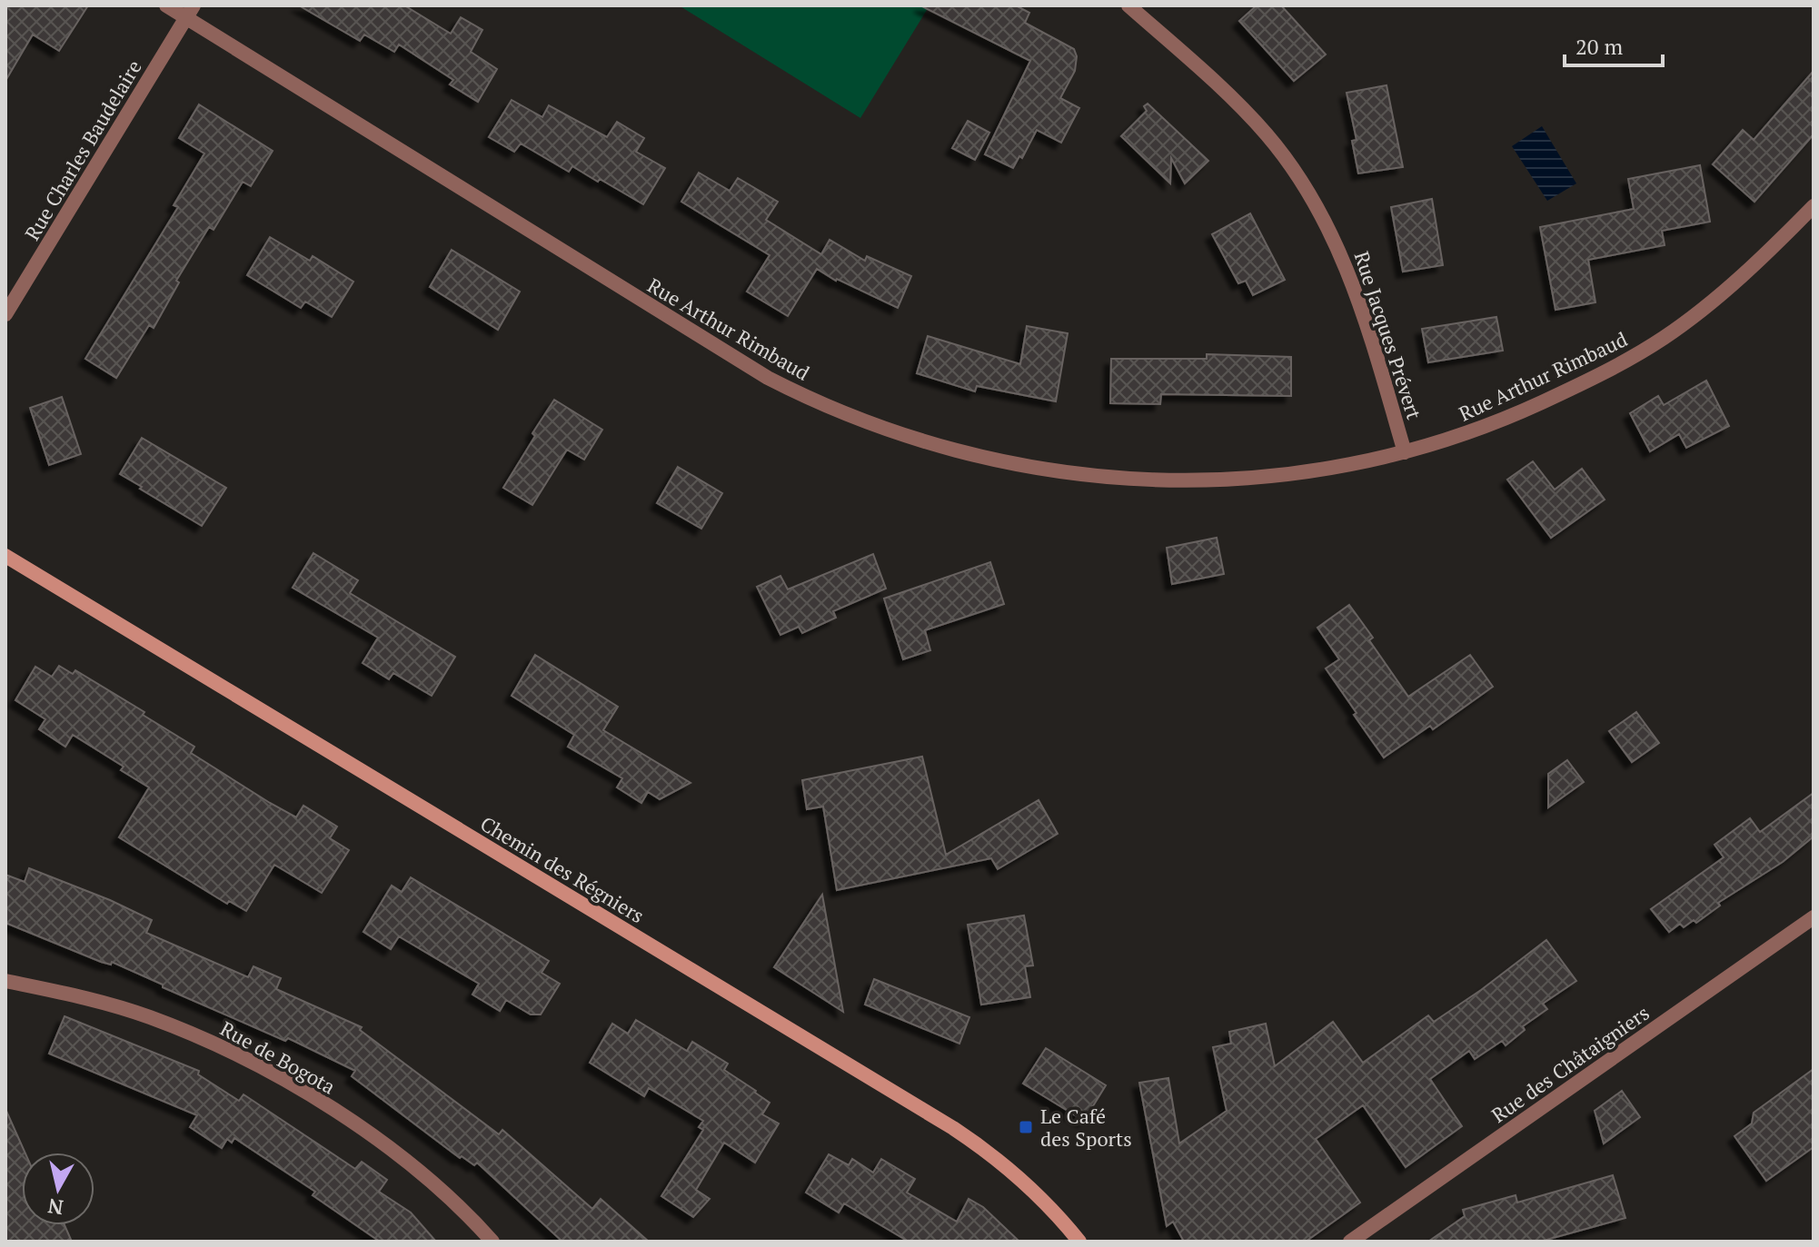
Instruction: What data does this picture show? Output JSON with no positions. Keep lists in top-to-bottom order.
{
  "streets": {
    "main road": ["Chemin des Régniers"],
    "street": [
      "Rue Charles Baudelaire",
      "Rue Arthur Rimbaud",
      "Rue Jacques Prévert",
      "Rue de Bogota",
      "Rue des Châtaigniers"
    ]
  },
  "crossings": [
    ["Rue Charles Baudelaire", "Rue Arthur Rimbaud"],
    ["Rue Arthur Rimbaud", "Rue Jacques Prévert"]
  ],
  "places": {
    "transit": ["Le Café des Sports"]
  },
  "scale_bar": "20 m",
  "north": "bottom"
}
